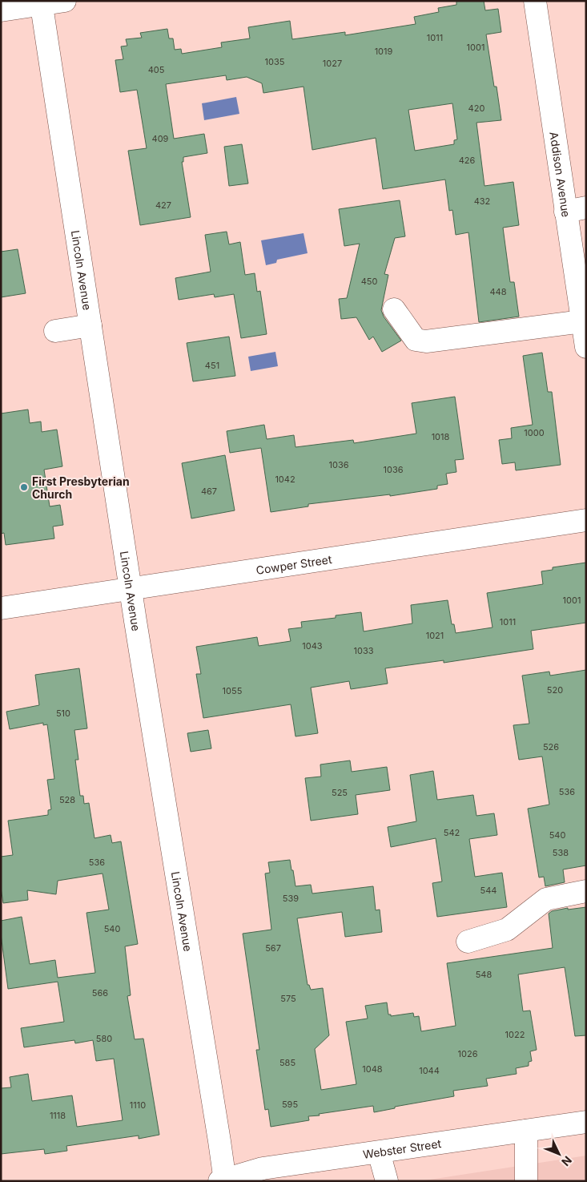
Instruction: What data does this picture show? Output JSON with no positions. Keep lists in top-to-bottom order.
{
  "streets": {
    "street": [
      "Addison Avenue",
      "Lincoln Avenue",
      "Cowper Street",
      "Webster Street"
    ]
  },
  "crossings": [
    ["Lincoln Avenue", "Cowper Street"],
    ["Lincoln Avenue", "Webster Street"]
  ],
  "places": ["First Presbyterian Church"],
  "house_numbers": [
    "1011",
    "1001",
    "1019",
    "1035",
    "1027",
    "405",
    "420",
    "409",
    "426",
    "432",
    "427",
    "450",
    "448",
    "451",
    "1000",
    "1018",
    "1036",
    "1036",
    "1042",
    "467",
    "1001",
    "1011",
    "1021",
    "1043",
    "1033",
    "520",
    "1055",
    "510",
    "526",
    "536",
    "525",
    "528",
    "542",
    "540",
    "538",
    "536",
    "544",
    "539",
    "540",
    "567",
    "548",
    "566",
    "575",
    "1022",
    "580",
    "1026",
    "585",
    "1048",
    "1044",
    "595",
    "1110",
    "1118"
  ],
  "north": "bottom right"
}
